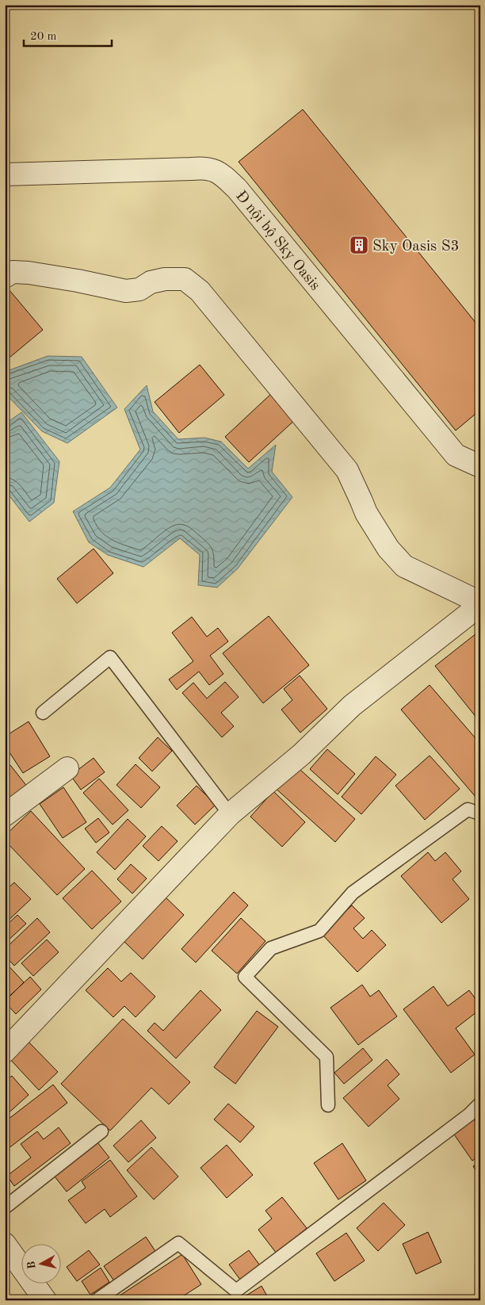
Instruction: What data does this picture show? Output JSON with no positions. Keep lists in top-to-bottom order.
{
  "streets": {
    "street": ["Đ nội bộ Sky Oasis"]
  },
  "places": {
    "building": ["Sky Oasis S3"]
  },
  "scale_bar": "20 m",
  "north": "left"
}
